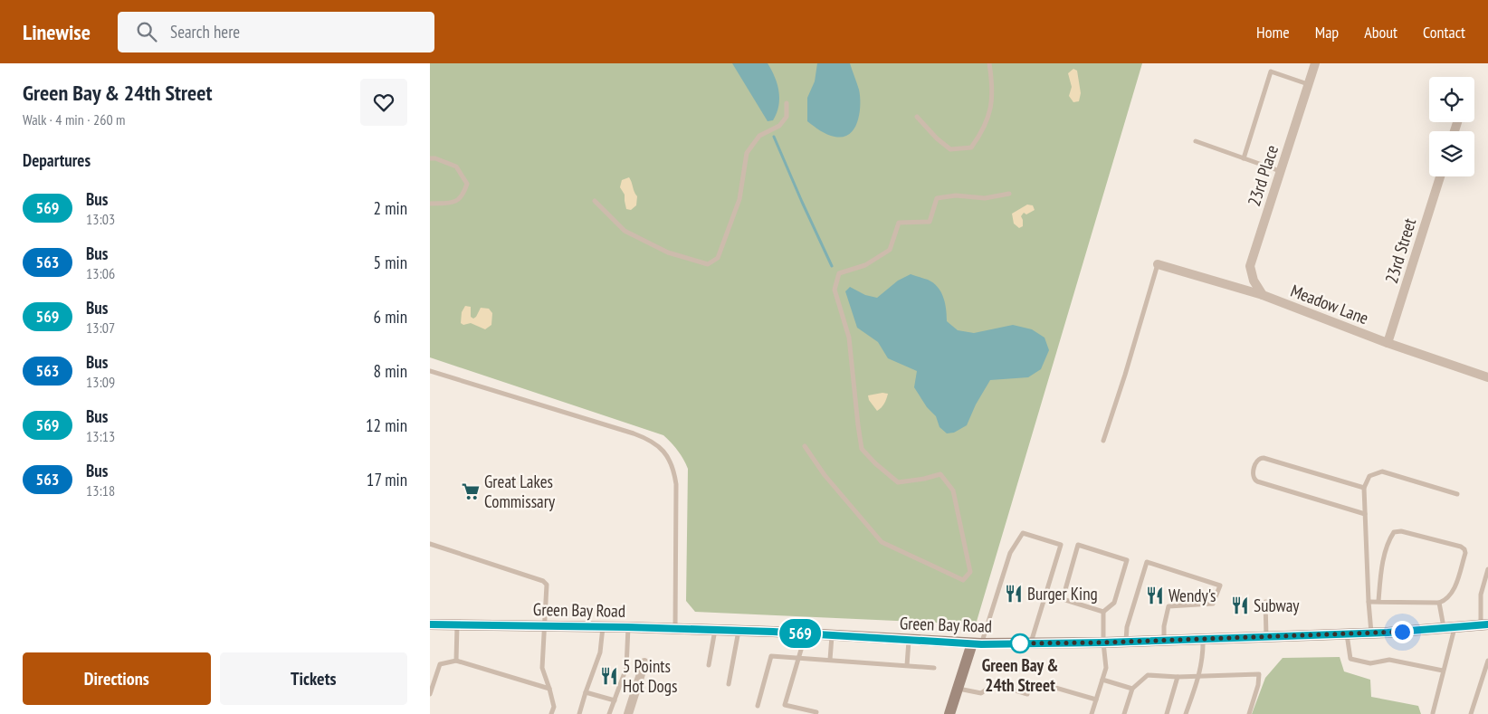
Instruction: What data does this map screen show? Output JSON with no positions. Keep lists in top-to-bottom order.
{
  "streets": {
    "main road": ["Green Bay Road"],
    "street": ["23rd Place", "23rd Street", "Meadow Lane"]
  },
  "crossings": [
    ["23rd Place", "Meadow Lane"],
    ["23rd Street", "Meadow Lane"]
  ],
  "places": {
    "supermarket": ["Great Lakes Commissary"],
    "restaurant": [
      "Burger King",
      "Wendy's",
      "Subway",
      "5 Points Hot Dogs"
    ],
    "other": ["Green Bay & 24th Street"]
  },
  "lines": ["bus line 569"],
  "page": {
    "header": "Linewise",
    "search": "Search here",
    "nav": [
      "Home",
      "Map",
      "About",
      "Contact"
    ],
    "heading": [
      ["Green Bay & 24th Street", "Walk · 4 min · 260 m"],
      "Departures"
    ],
    "on_map": "569",
    "list": [
      {
        "mark": "569",
        "name": "Bus",
        "note": "13:03",
        "value": "2 min"
      },
      {
        "mark": "563",
        "name": "Bus",
        "note": "13:06",
        "value": "5 min"
      },
      {
        "mark": "569",
        "name": "Bus",
        "note": "13:07",
        "value": "6 min"
      },
      {
        "mark": "563",
        "name": "Bus",
        "note": "13:09",
        "value": "8 min"
      },
      {
        "mark": "569",
        "name": "Bus",
        "note": "13:13",
        "value": "12 min"
      },
      {
        "mark": "563",
        "name": "Bus",
        "note": "13:18",
        "value": "17 min"
      }
    ],
    "buttons": ["Directions", "Tickets"]
  }
}
